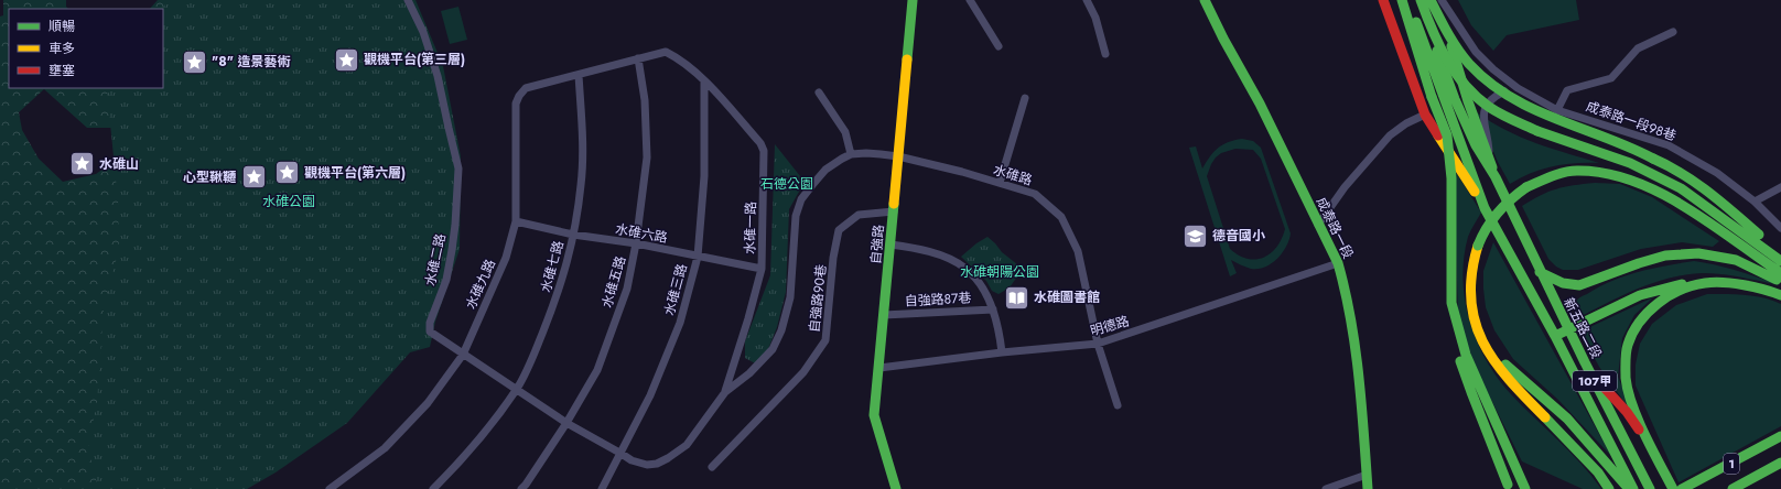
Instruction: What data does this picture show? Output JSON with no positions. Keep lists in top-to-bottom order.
{
  "streets": {
    "main road": [
      "成泰路一段",
      "自強路",
      "新五路二段",
      "107甲",
      "1"
    ],
    "street": [
      "成泰路一段98巷",
      "水碓路",
      "水碓一路",
      "水碓六路",
      "水碓二路",
      "水碓七路",
      "水碓五路",
      "水碓九路",
      "水碓三路",
      "自強路90巷",
      "自強路87巷",
      "明德路"
    ]
  },
  "crossings": [
    ["成泰路一段98巷", "新五路二段"],
    ["水碓路", "水碓一路"],
    ["水碓路", "自強路"],
    ["水碓路", "明德路"],
    ["水碓一路", "水碓六路"],
    ["水碓一路", "自強路"],
    ["水碓一路", "水碓二路"],
    ["水碓一路", "水碓五路"],
    ["水碓一路", "水碓三路"],
    ["成泰路一段", "明德路"],
    ["水碓六路", "水碓七路"],
    ["水碓六路", "水碓五路"],
    ["水碓六路", "水碓九路"],
    ["水碓六路", "水碓三路"],
    ["自強路", "自強路90巷"],
    ["自強路", "自強路87巷"],
    ["自強路", "明德路"],
    ["水碓二路", "水碓七路"],
    ["水碓二路", "水碓五路"],
    ["水碓二路", "水碓九路"],
    ["水碓二路", "水碓三路"],
    ["水碓七路", "水碓九路"]
  ],
  "parks": ["石德公園", "水碓公園", "水碓朝陽公園"],
  "places": {
    "place": [
      "觀機平台(第三層)",
      "\"8\" 造景藝術",
      "水碓山",
      "觀機平台(第六層)",
      "心型鞦韆"
    ],
    "school or university": ["德音國小"],
    "library": ["水碓圖書館"]
  },
  "legend": ["順暢", "車多", "壅塞"]
}
